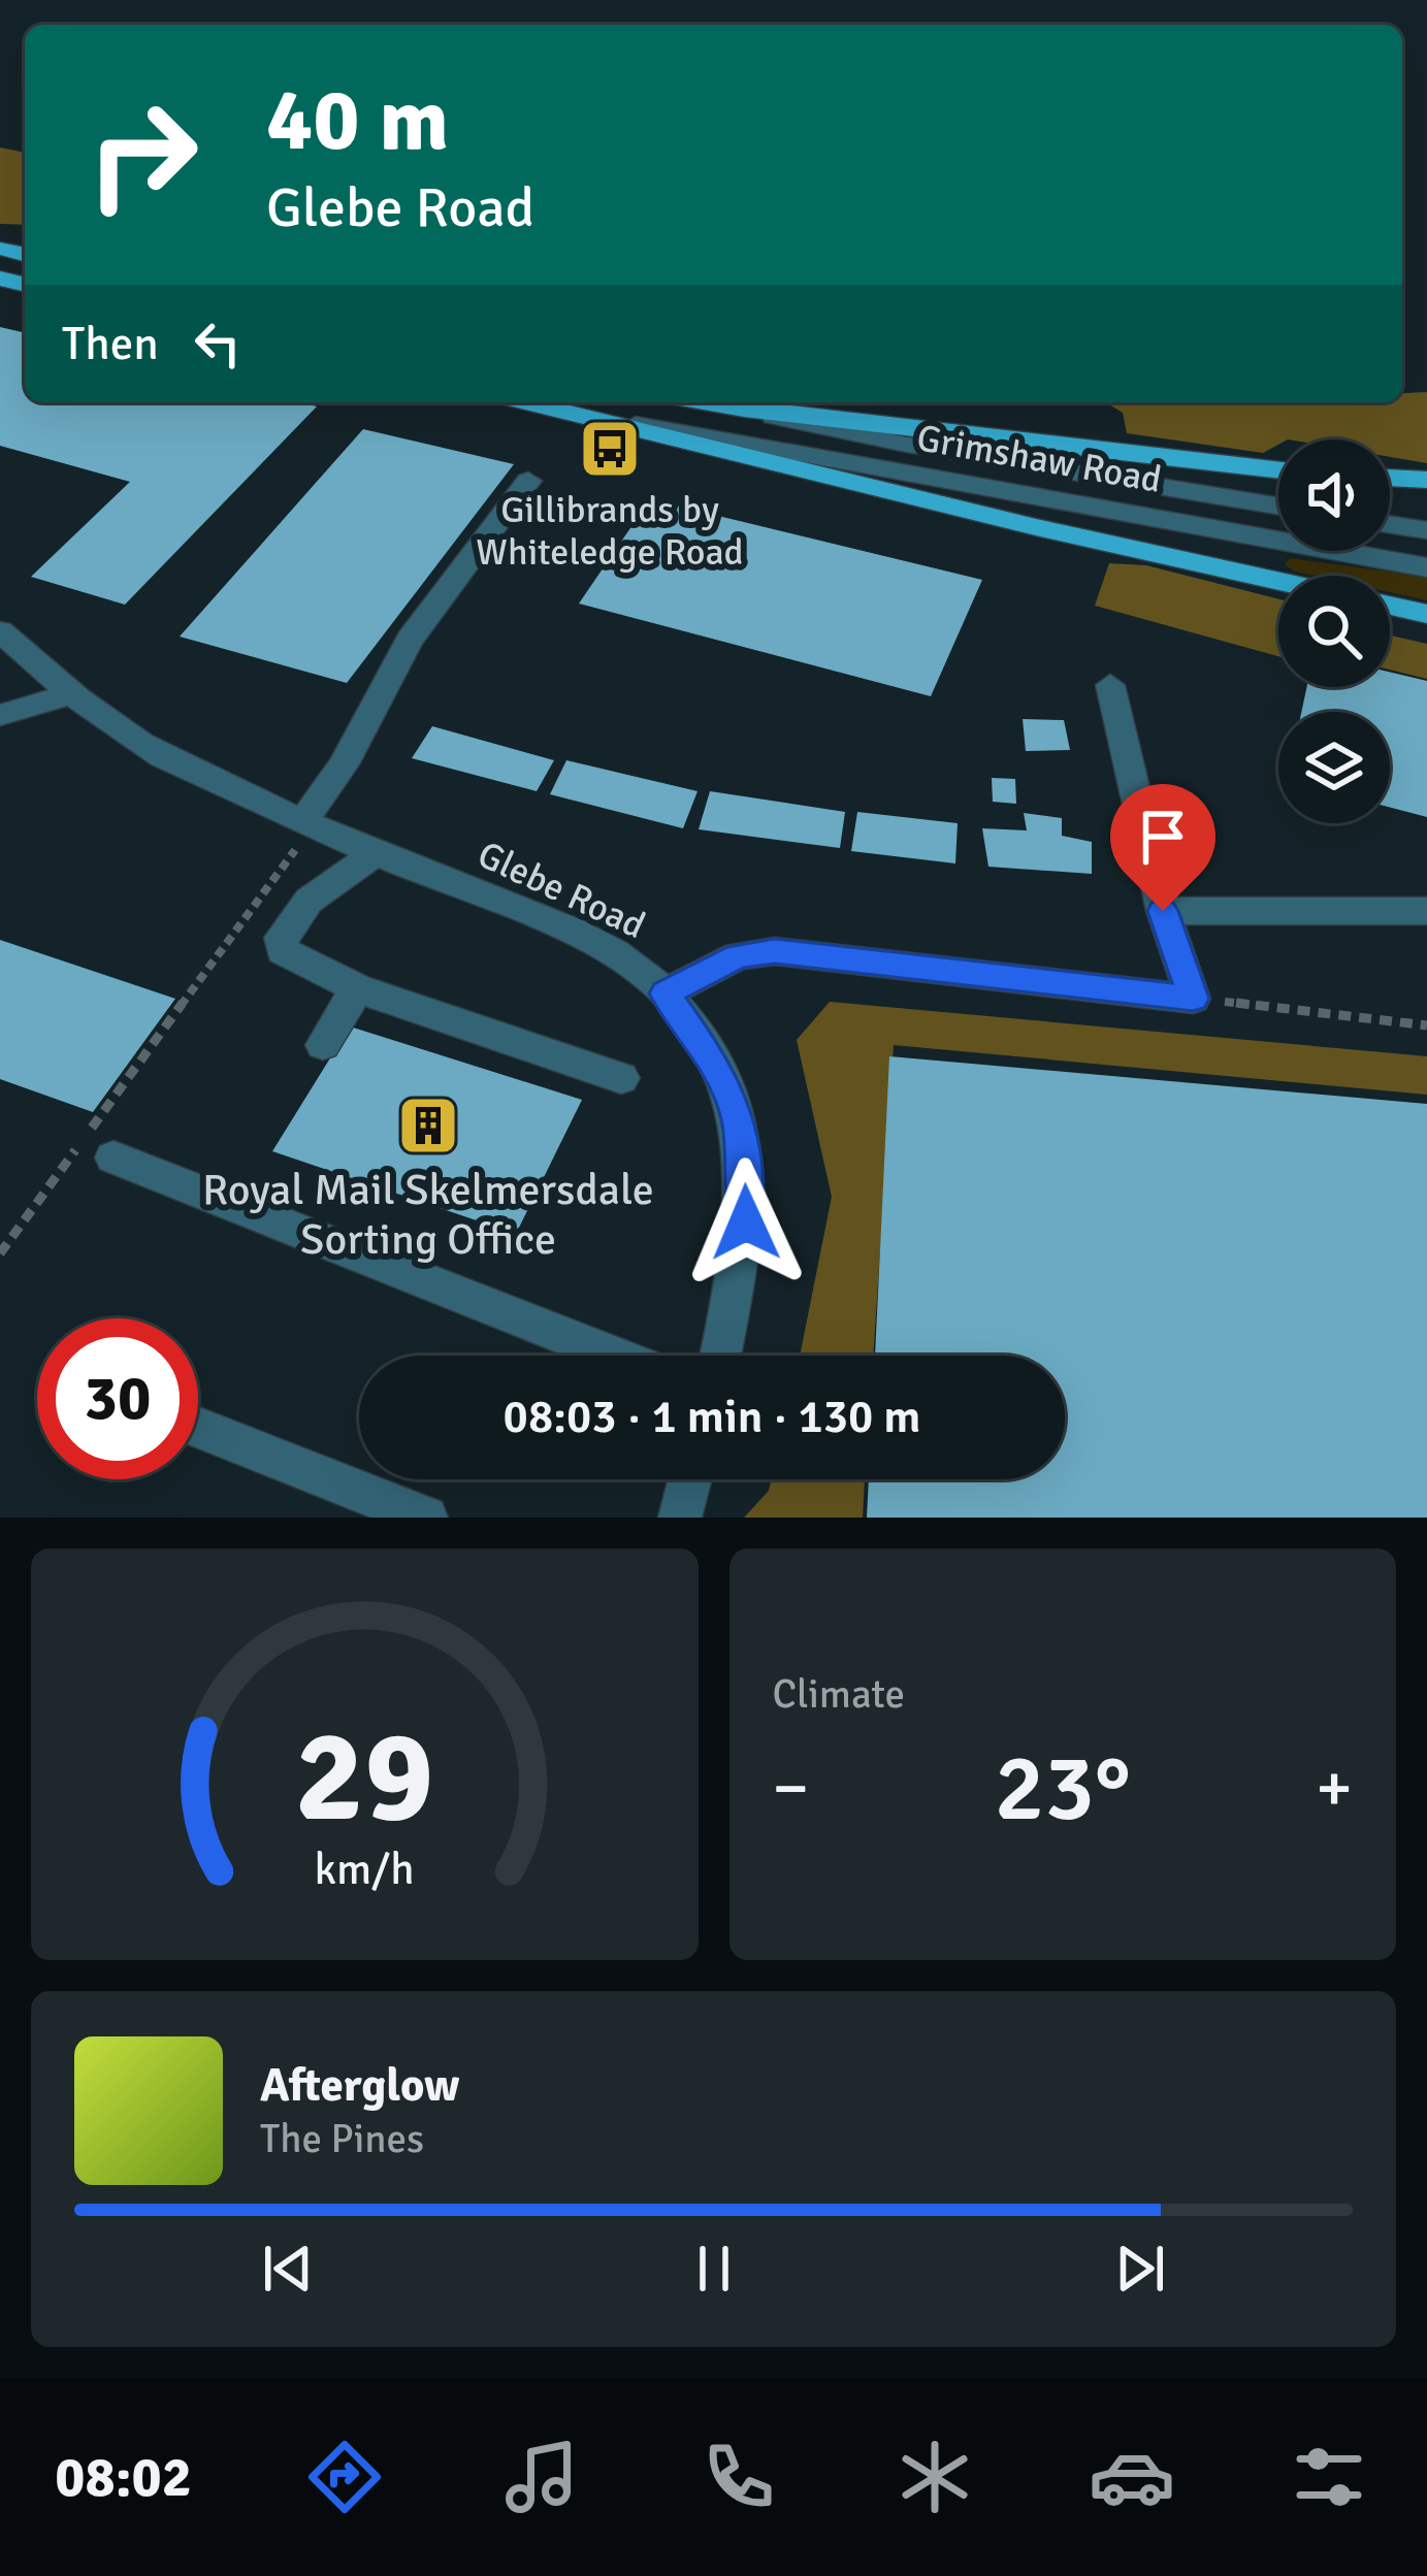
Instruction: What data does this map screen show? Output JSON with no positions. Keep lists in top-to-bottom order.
{
  "streets": {
    "main road": ["Grimshaw Road"],
    "street": ["Glebe Road"]
  },
  "places": {
    "bus stop": ["Gillibrands by Whiteledge Road"],
    "building": ["Royal Mail Skelmersdale Sorting Office"]
  },
  "page": {
    "turn": ["40 m", "Glebe Road"],
    "then": "Then",
    "limit": "30",
    "trip": "08:03 · 1 min · 130 m",
    "tile": "Climate",
    "heat": ["−", "23°", "+"],
    "song": ["Afterglow", "The Pines"],
    "tabs": "08:02",
    "gauge": ["29", "km/h"]
  }
}
